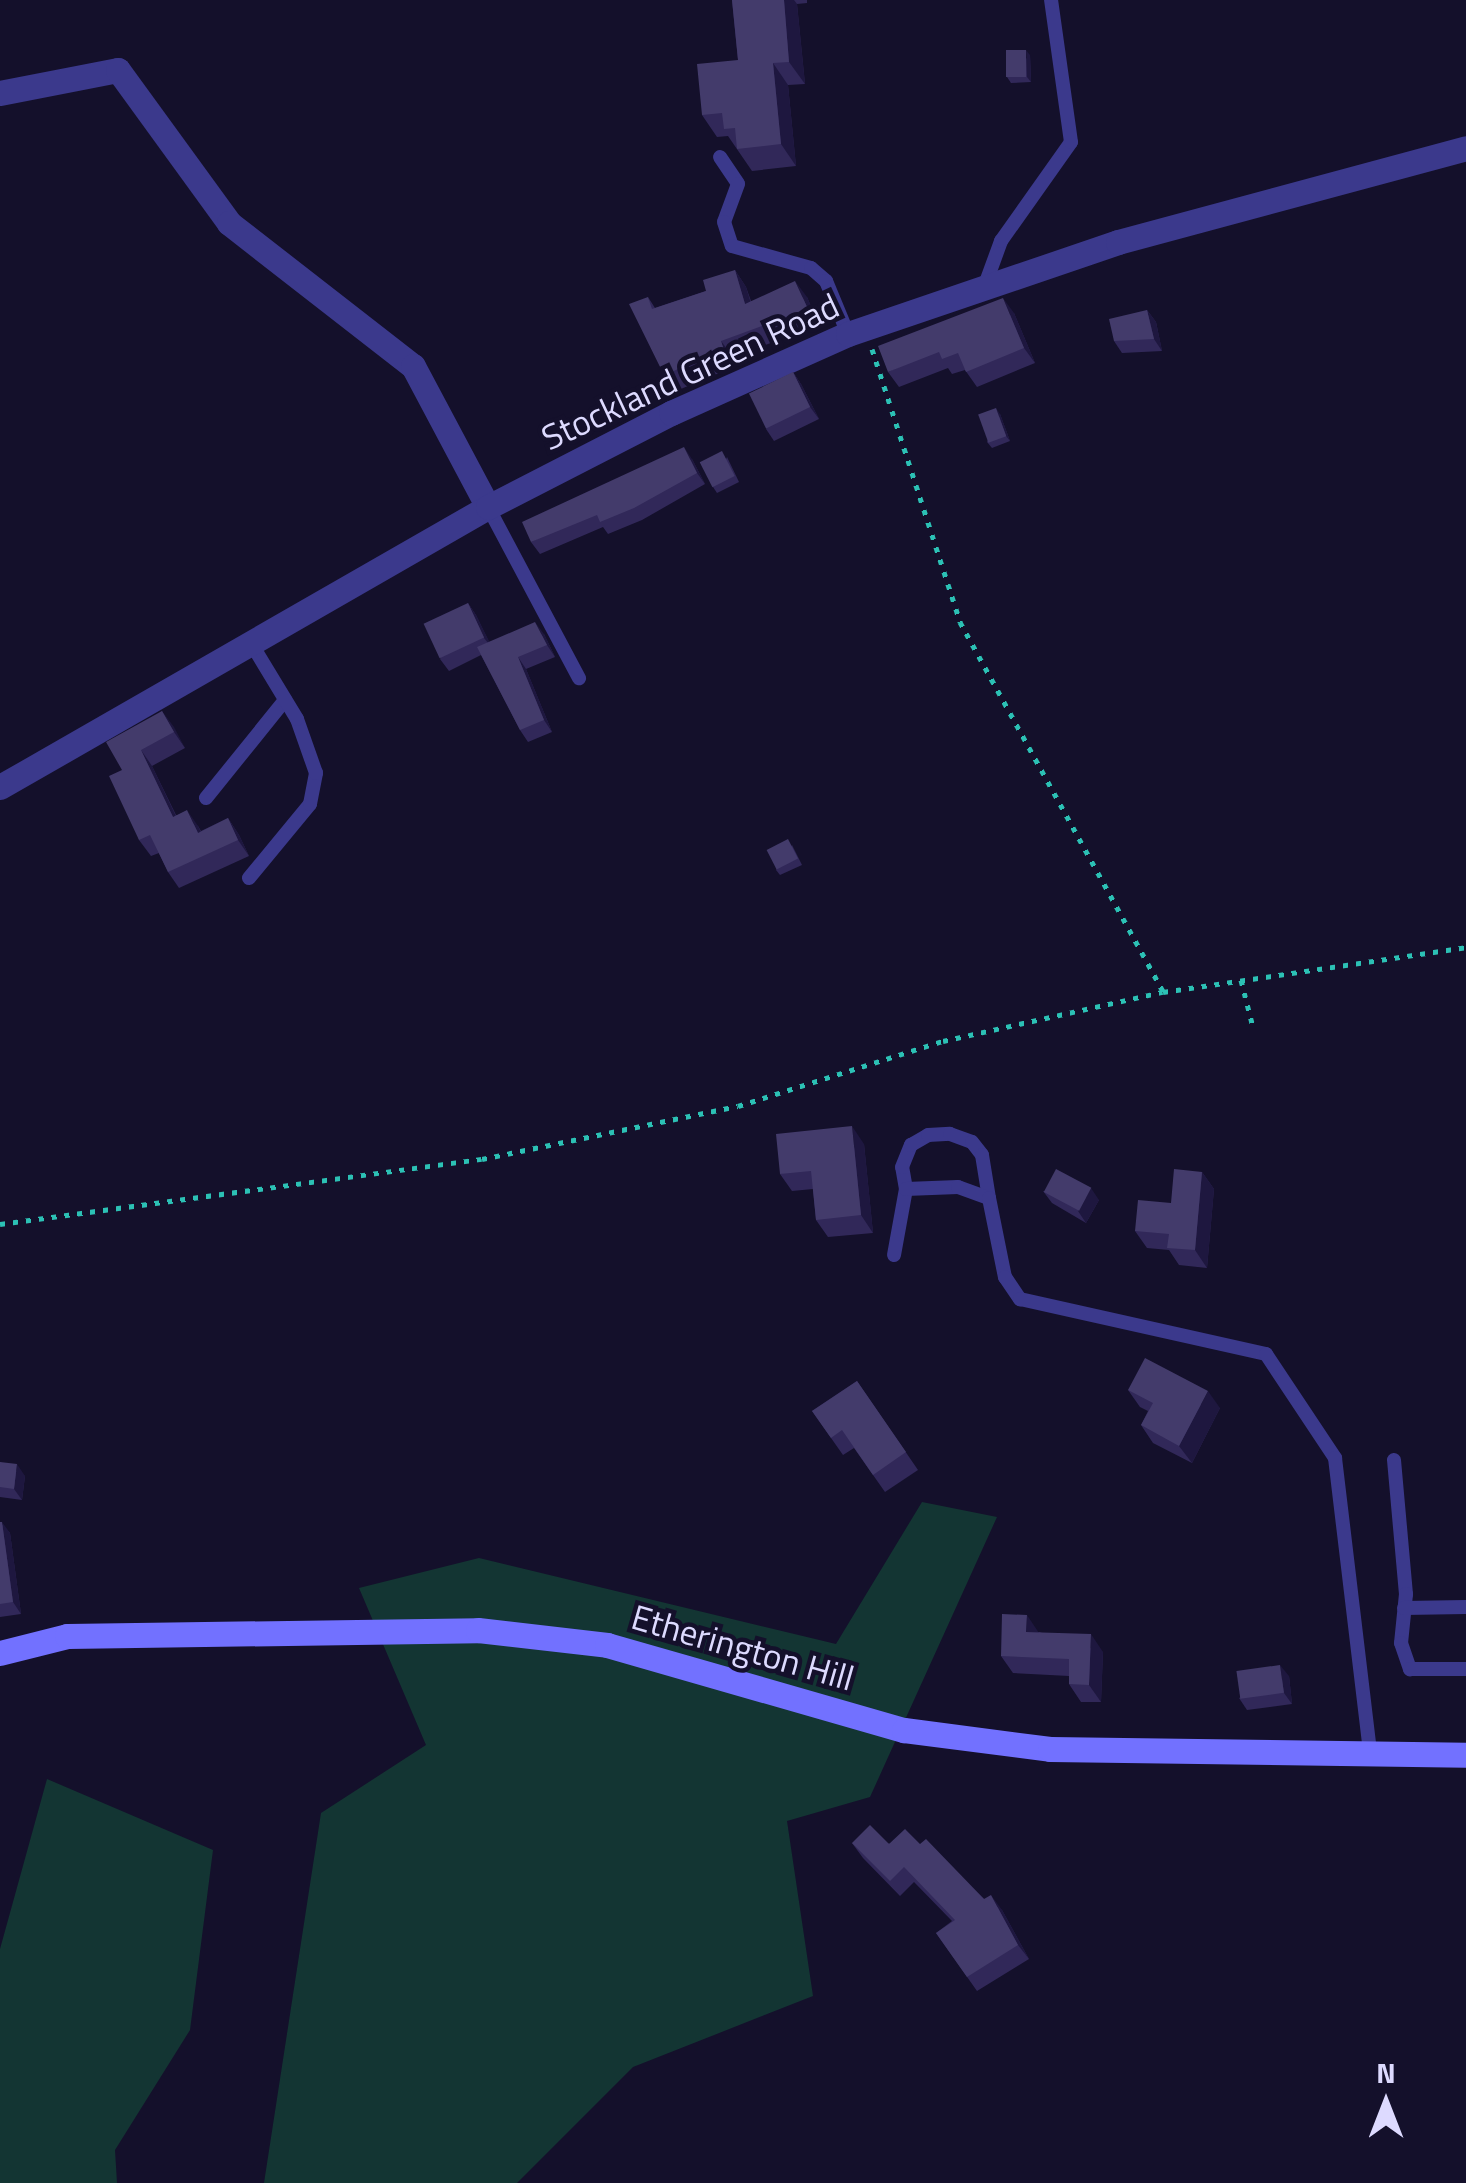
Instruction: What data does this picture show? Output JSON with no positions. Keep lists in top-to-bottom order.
{
  "streets": {
    "street": ["Stockland Green Road", "Etherington Hill"]
  },
  "north": "top"
}
